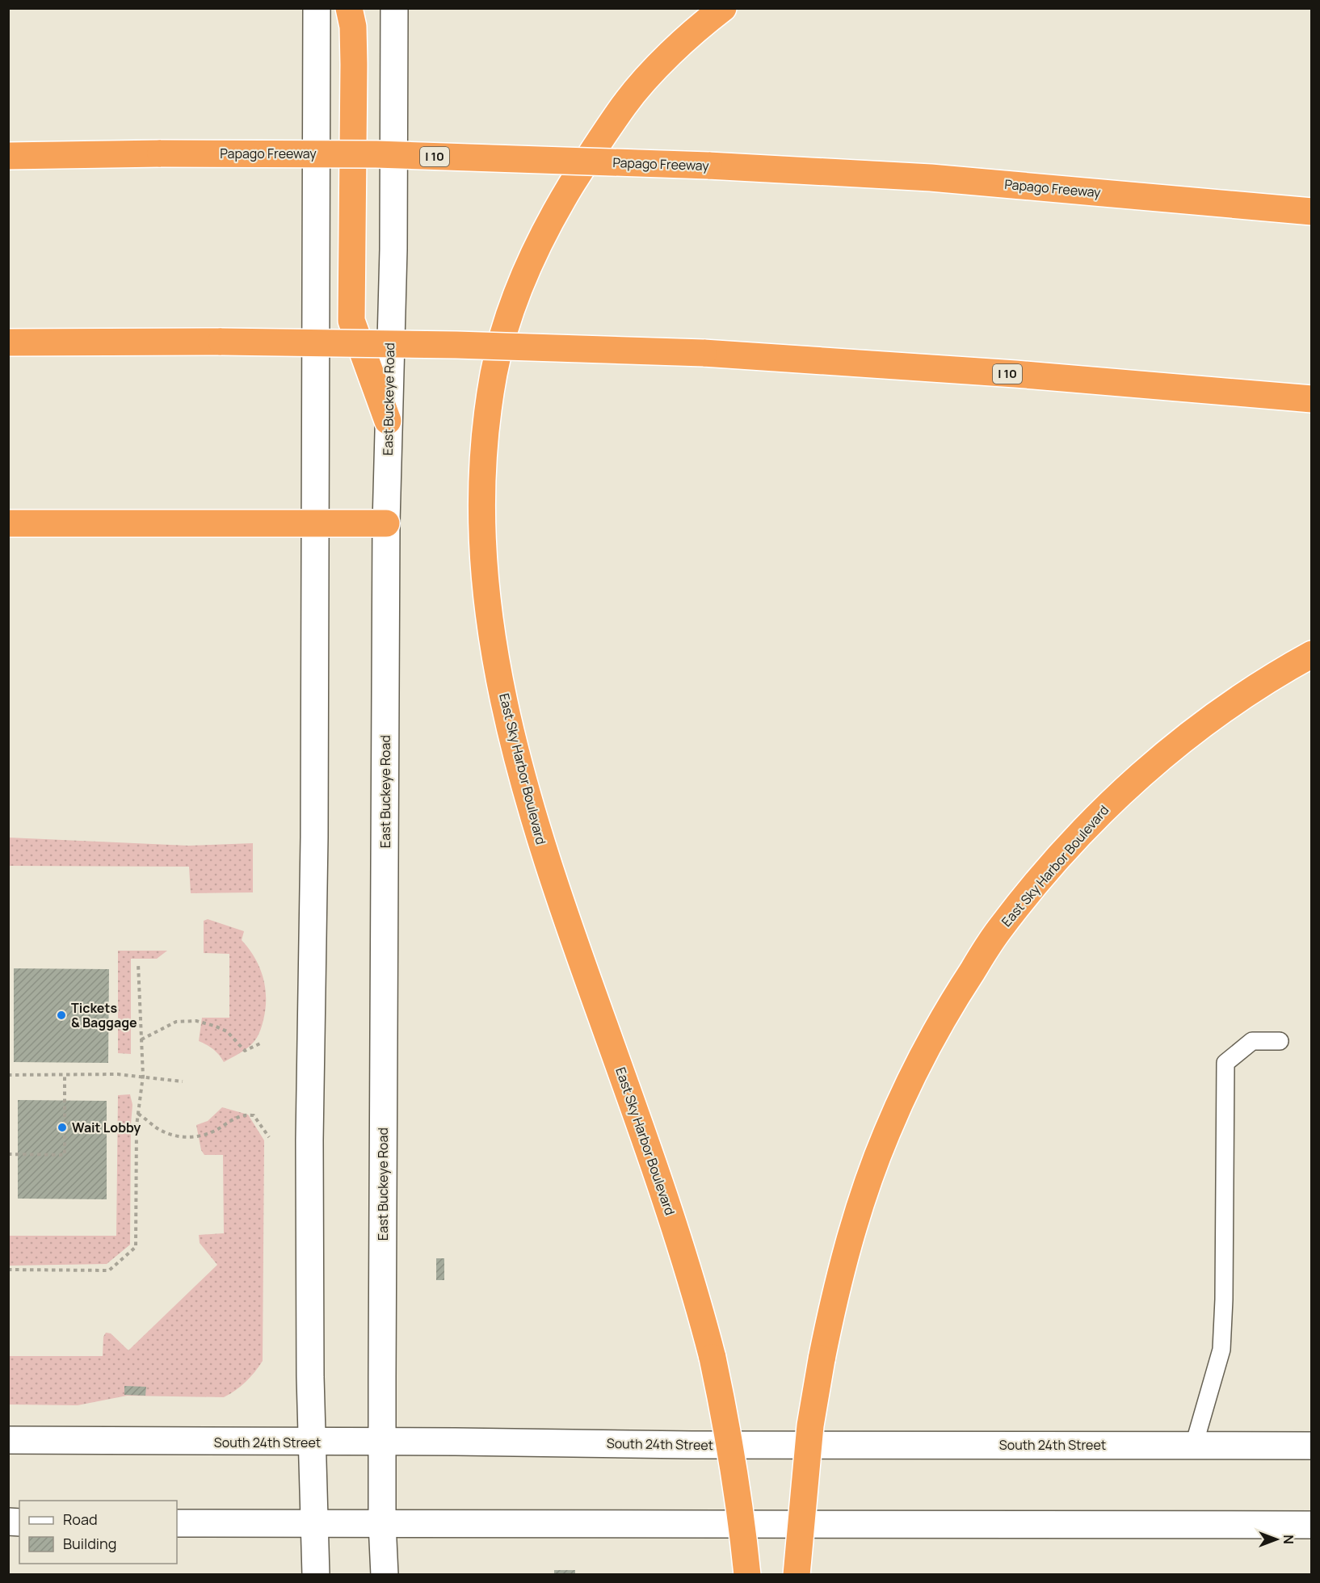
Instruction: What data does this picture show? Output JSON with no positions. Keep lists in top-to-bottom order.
{
  "streets": {
    "highway": ["Papago Freeway", "I 10", "East Sky Harbor Boulevard"],
    "main road": ["East Buckeye Road", "South 24th Street"]
  },
  "crossings": [
    ["East Buckeye Road", "South 24th Street"]
  ],
  "places": ["Tickets & Baggage", "Wait Lobby"],
  "legend": ["Road", "Building"],
  "north": "right"
}
